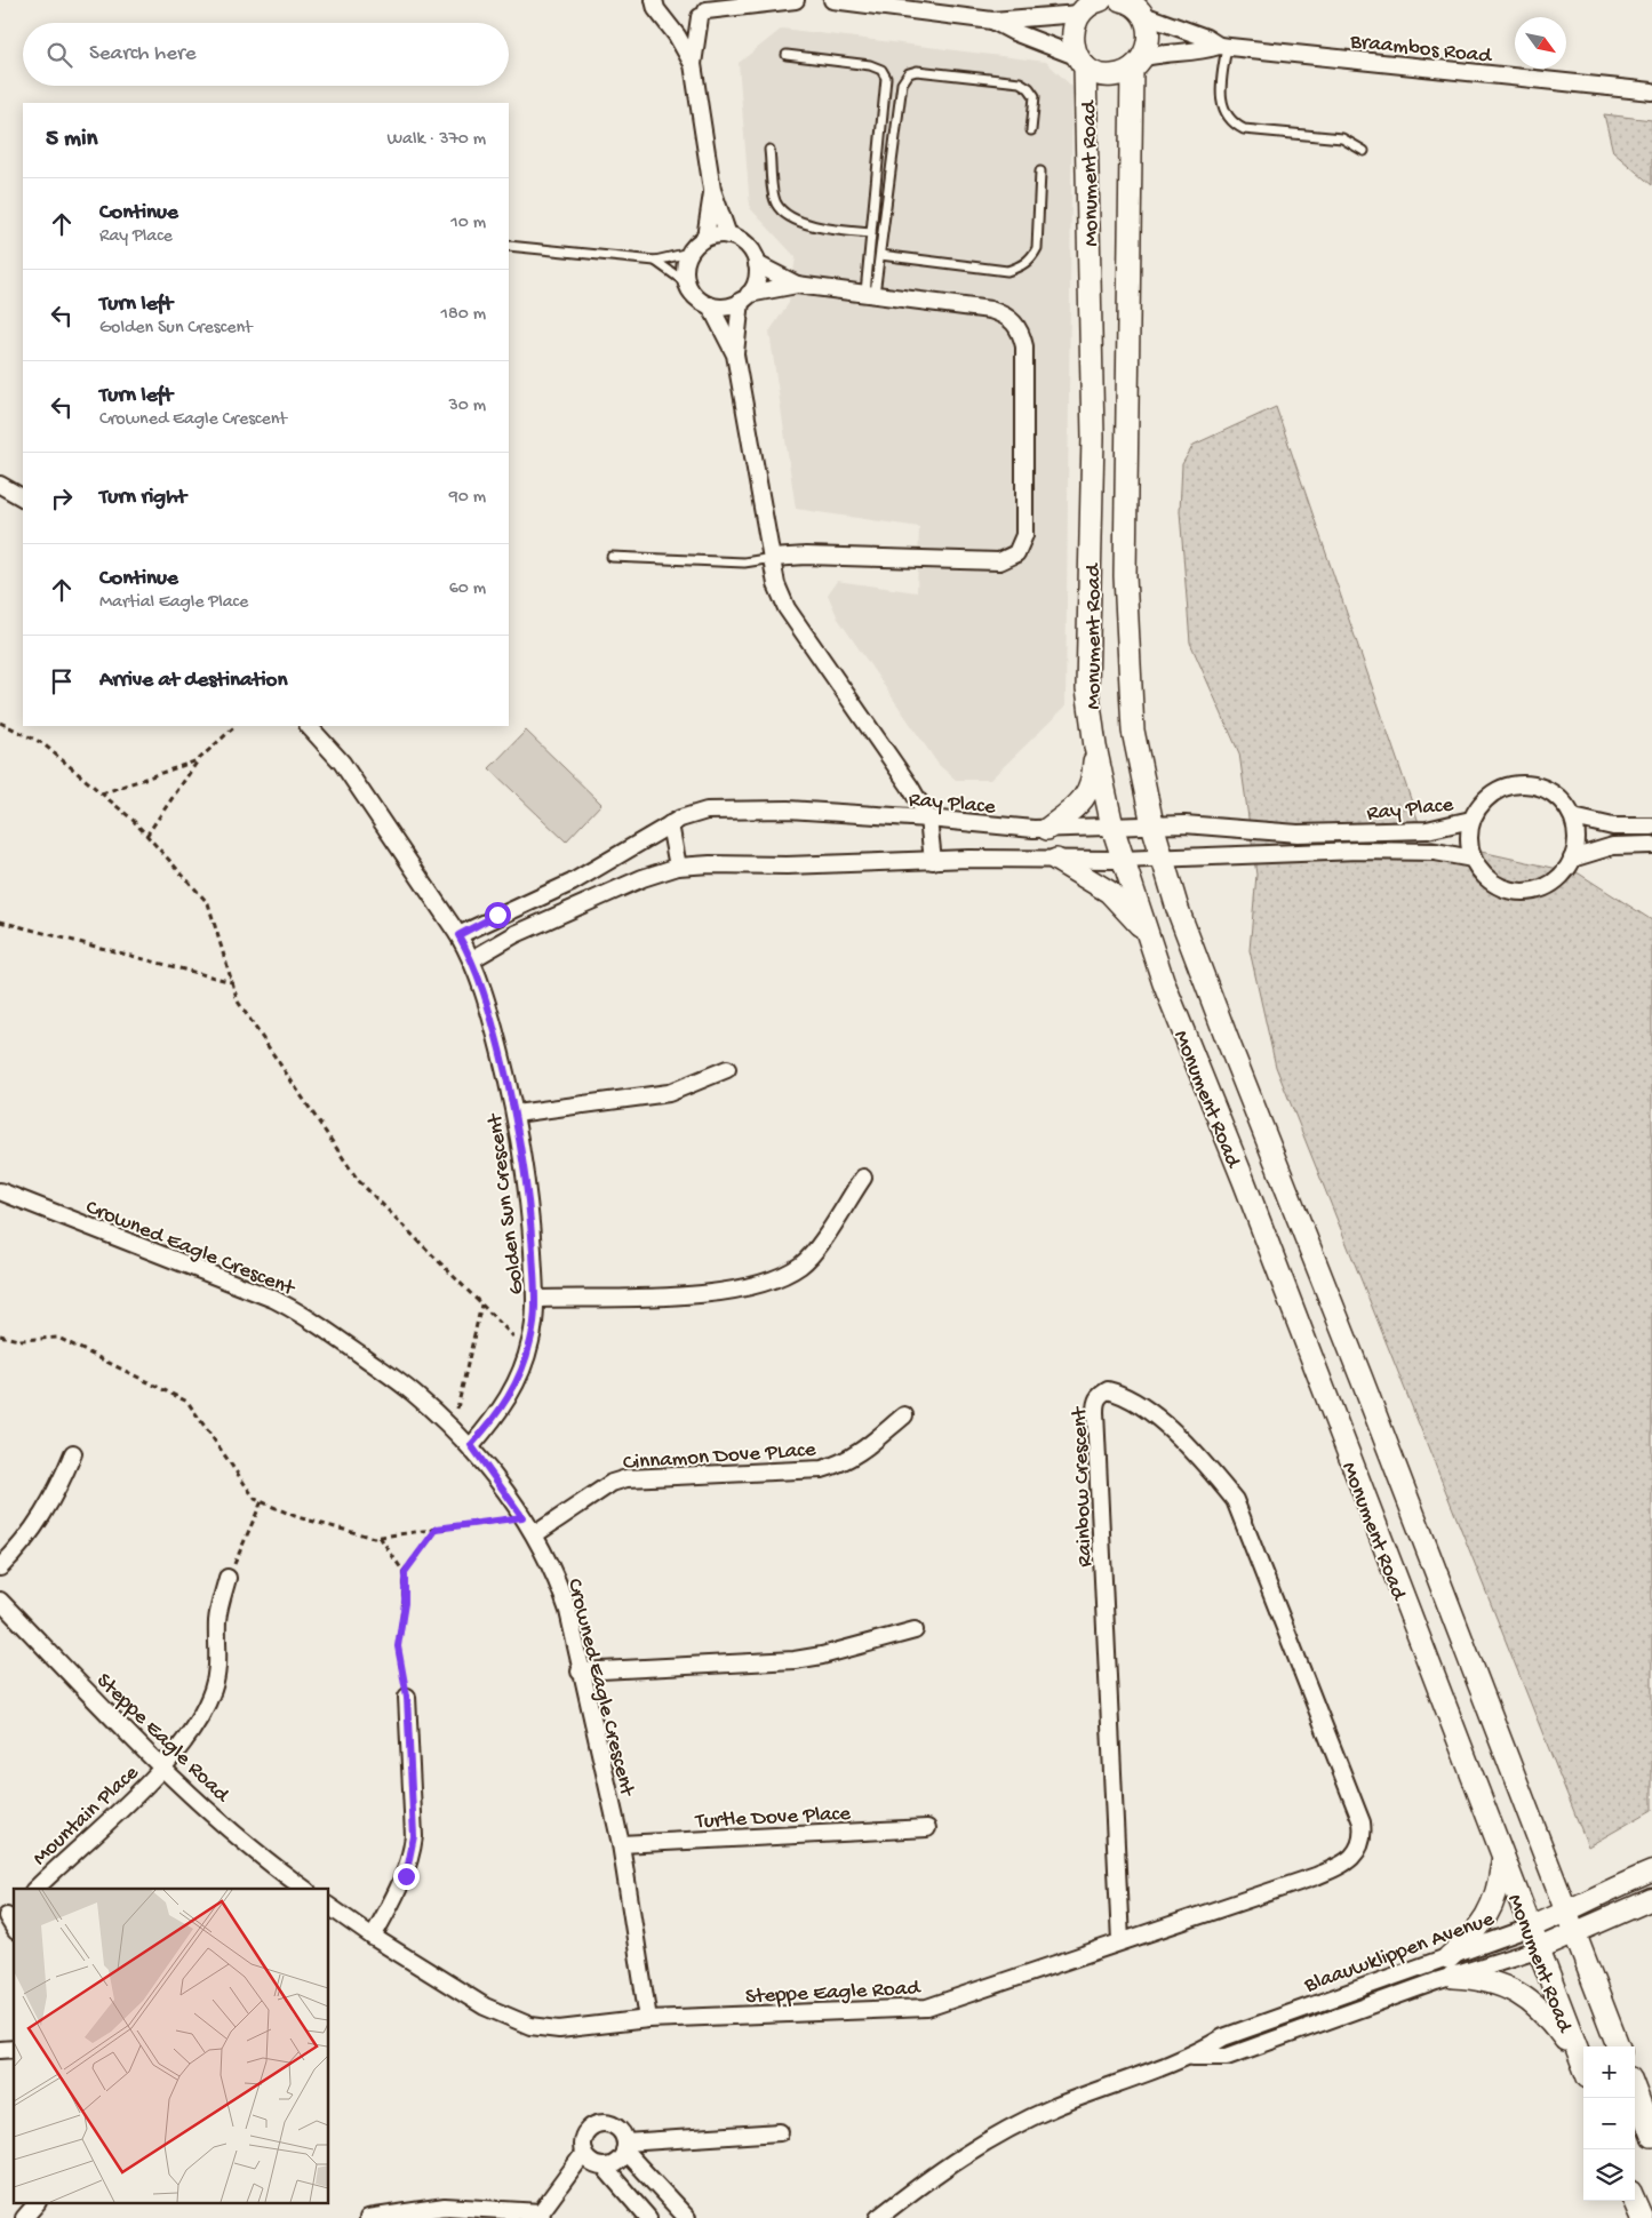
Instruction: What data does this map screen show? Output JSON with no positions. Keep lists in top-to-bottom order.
{
  "streets": {
    "main road": ["Monument Road"],
    "street": [
      "Braambos Road",
      "Ray Place",
      "Golden Sun Crescent",
      "Crowned Eagle Crescent",
      "Cinnamon Dove PLace",
      "Rainbow Crescent",
      "Steppe Eagle Road",
      "Mountain Place",
      "Turtle Dove Place",
      "Blaauwklippen Avenue"
    ]
  },
  "crossings": [
    ["Braambos Road", "Monument Road"],
    ["Monument Road", "Ray Place"],
    ["Monument Road", "Blaauwklippen Avenue"],
    ["Ray Place", "Golden Sun Crescent"],
    ["Golden Sun Crescent", "Crowned Eagle Crescent"],
    ["Crowned Eagle Crescent", "Cinnamon Dove PLace"],
    ["Crowned Eagle Crescent", "Steppe Eagle Road"],
    ["Crowned Eagle Crescent", "Turtle Dove Place"],
    ["Rainbow Crescent", "Steppe Eagle Road"],
    ["Steppe Eagle Road", "Mountain Place"]
  ],
  "north": "bottom right",
  "page": {
    "search": "Search here",
    "heading": ["5 min", "Walk · 370 m"],
    "list": [
      ["Continue", "Ray Place", "10 m"],
      ["Turn left", "Golden Sun Crescent", "180 m"],
      ["Turn left", "Crowned Eagle Crescent", "30 m"],
      ["Turn right", "90 m"],
      ["Continue", "Martial Eagle Place", "60 m"],
      "Arrive at destination"
    ],
    "map_buttons": ["+", "−"]
  }
}
